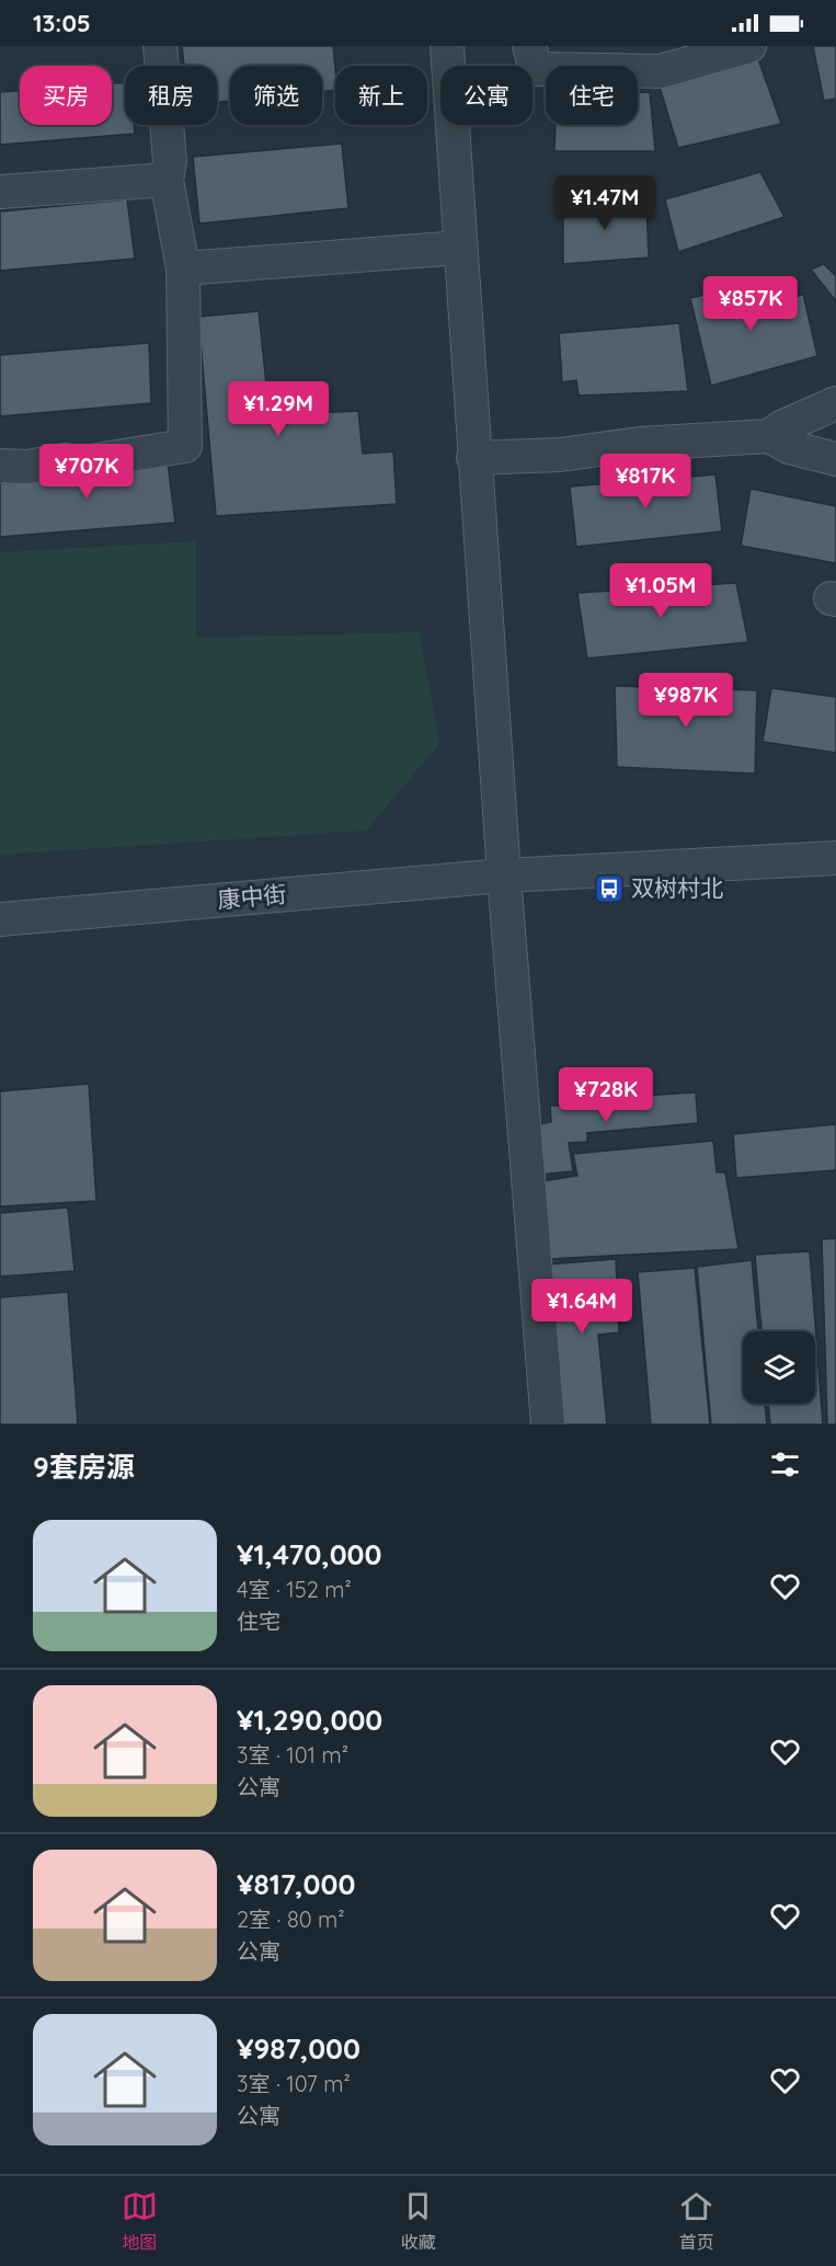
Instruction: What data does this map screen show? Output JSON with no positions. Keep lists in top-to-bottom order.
{
  "streets": {
    "street": ["康中街"]
  },
  "places": {
    "bus stop": ["双树村北"]
  },
  "page": {
    "status": "13:05",
    "chip": [
      "买房",
      "租房",
      "筛选",
      "新上",
      "公寓",
      "住宅"
    ],
    "price": [
      "¥1.47M",
      "¥857K",
      "¥1.29M",
      "¥707K",
      "¥817K",
      "¥1.05M",
      "¥987K",
      "¥728K",
      "¥1.64M"
    ],
    "heading": "9套房源",
    "list": [
      {
        "name": "¥1,470,000",
        "note": "4室 · 152 m² · 住宅"
      },
      {
        "name": "¥1,290,000",
        "note": "3室 · 101 m² · 公寓"
      },
      {
        "name": "¥817,000",
        "note": "2室 · 80 m² · 公寓"
      },
      {
        "name": "¥987,000",
        "note": "3室 · 107 m² · 公寓"
      }
    ],
    "tabs": ["地图", "收藏", "首页"]
  }
}
